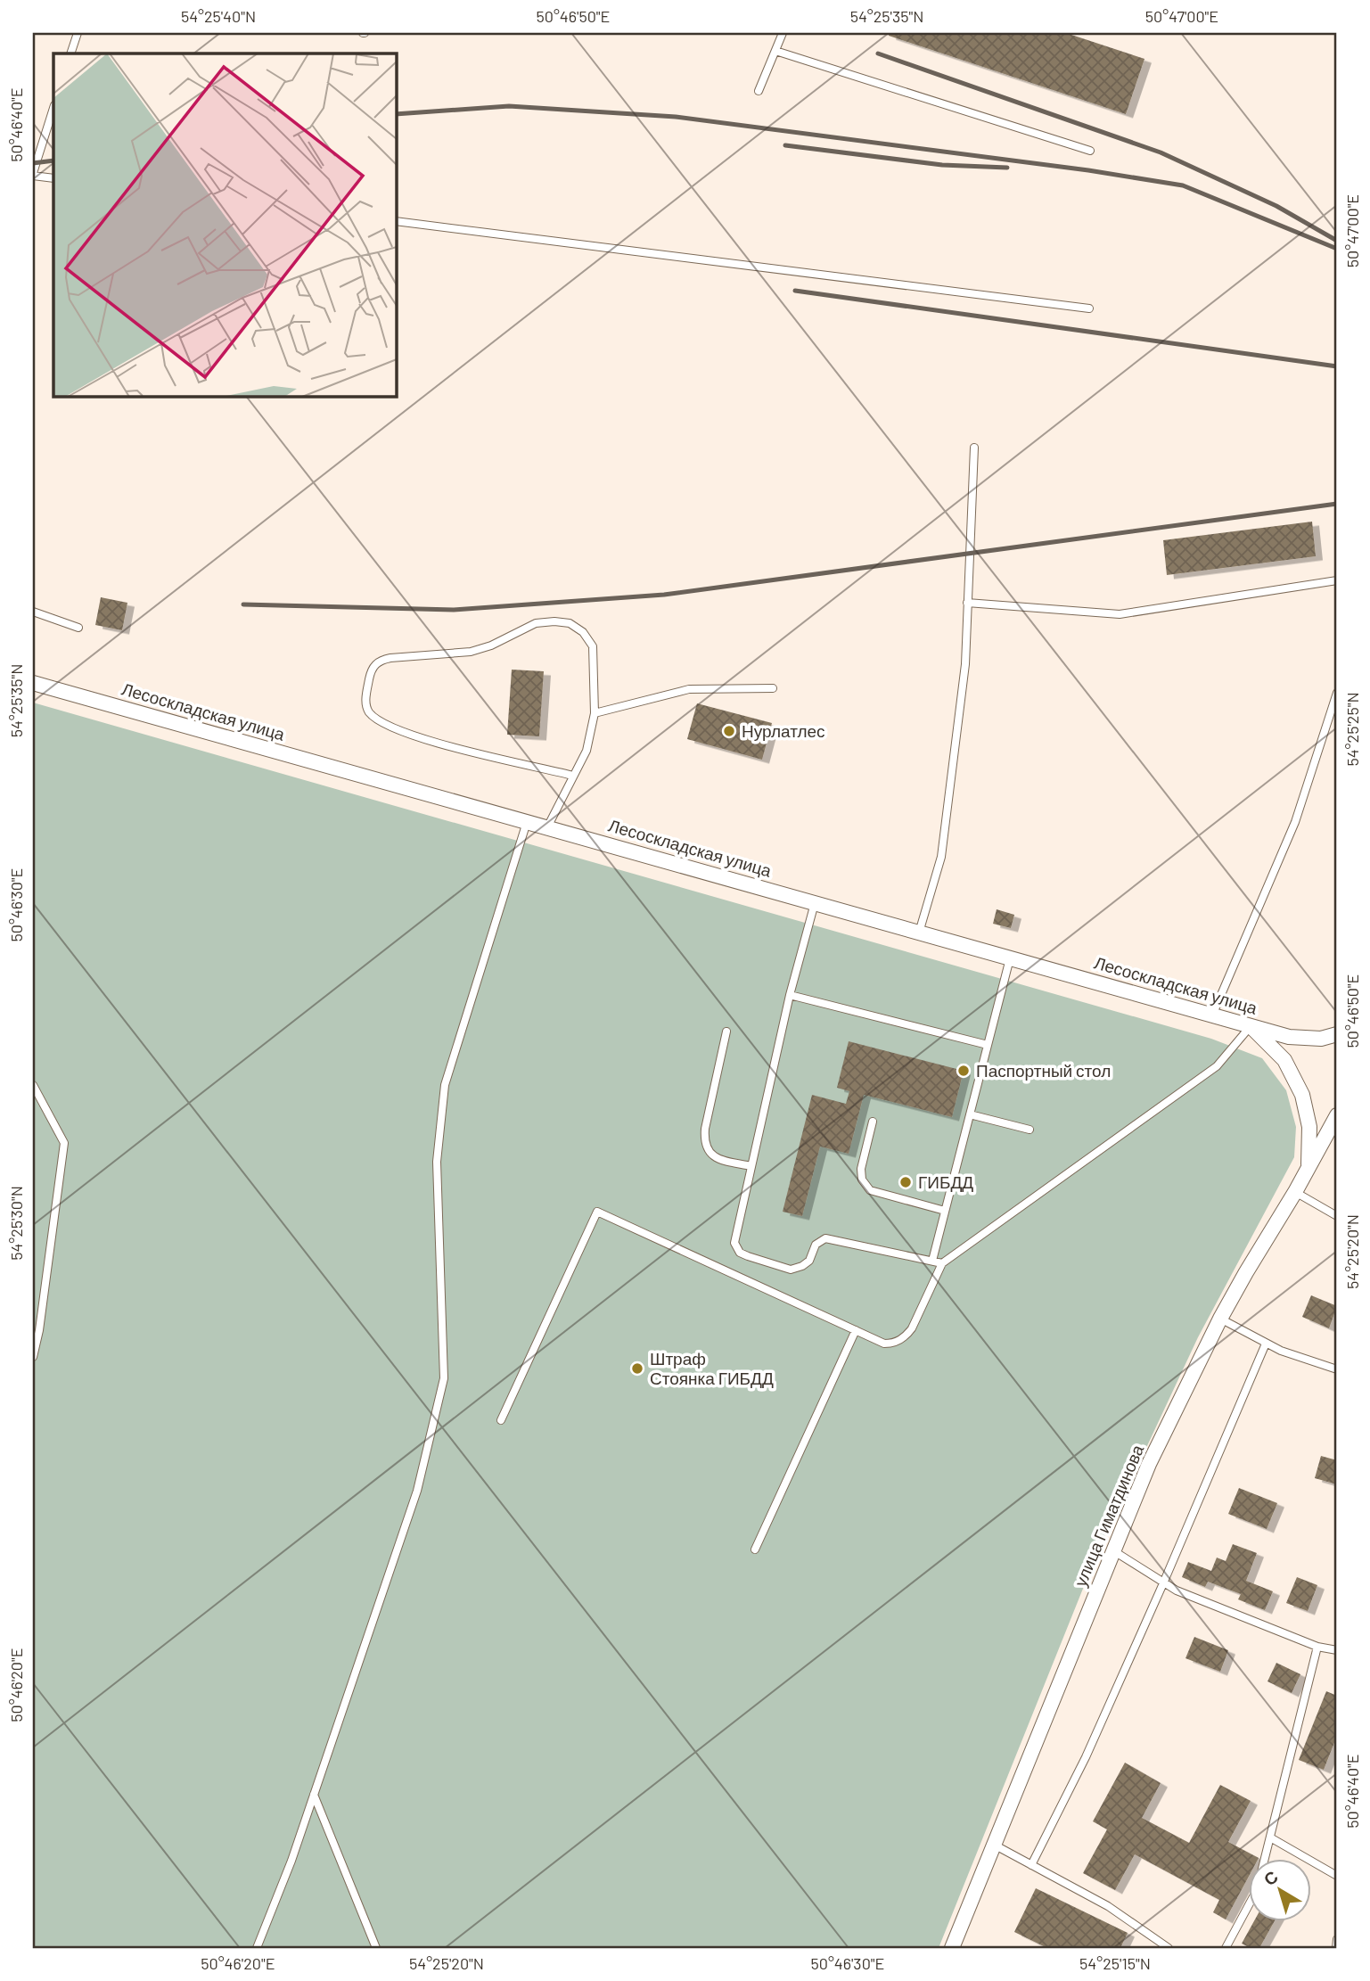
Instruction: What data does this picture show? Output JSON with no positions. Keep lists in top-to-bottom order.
{
  "streets": {
    "street": ["Лесоскладская улица", "улица Гиматдинова"]
  },
  "places": [
    "Нурлатлес",
    "Паспортный стол",
    "ГИБДД",
    "Штраф Стоянка ГИБДД"
  ],
  "north": "top left",
  "coordinates": [
    "54°25'40\"N",
    "50°46'50\"E",
    "54°25'35\"N",
    "50°47'00\"E",
    "50°46'40\"E",
    "54°25'25\"N",
    "50°46'30\"E",
    "54°25'30\"N",
    "54°25'20\"N",
    "50°46'20\"E",
    "54°25'15\"N"
  ]
}
